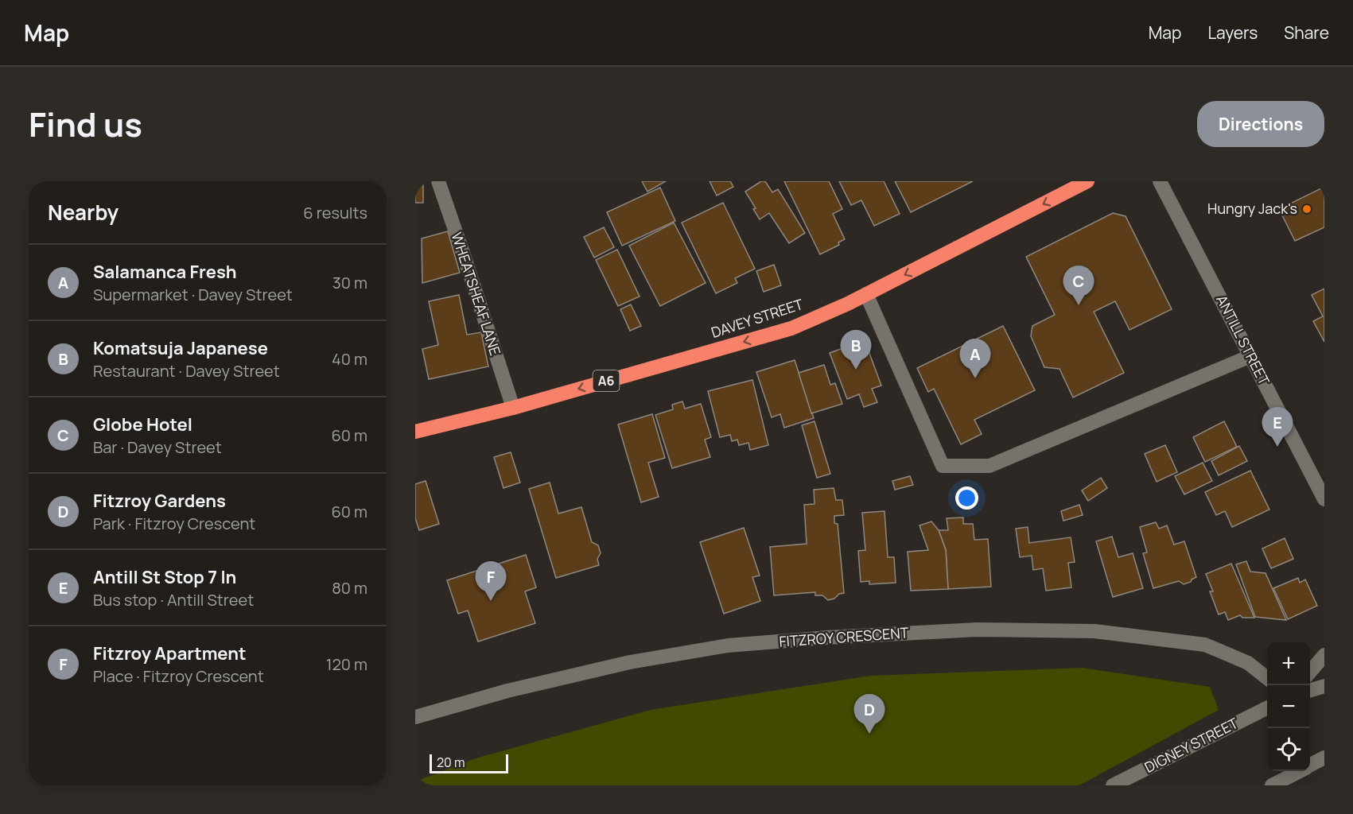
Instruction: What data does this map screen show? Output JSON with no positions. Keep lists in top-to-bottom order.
{
  "streets": {
    "highway": ["DAVEY STREET", "A6"],
    "street": [
      "WHEATSHEAF LANE",
      "ANTILL STREET",
      "FITZROY CRESCENT",
      "DIGNEY STREET"
    ]
  },
  "crossings": [
    ["WHEATSHEAF LANE", "DAVEY STREET"]
  ],
  "one_way": ["DAVEY STREET"],
  "places": ["Hungry Jack's"],
  "scale_bar": "20 m",
  "page": {
    "header": "Map",
    "nav": ["Map", "Layers", "Share"],
    "title": "Find us",
    "buttons": "Directions",
    "heading": ["Nearby", "6 results"],
    "list": [
      {
        "mark": "A",
        "name": "Salamanca Fresh",
        "note": "Supermarket · Davey Street",
        "value": "30 m"
      },
      {
        "mark": "B",
        "name": "Komatsuja Japanese",
        "note": "Restaurant · Davey Street",
        "value": "40 m"
      },
      {
        "mark": "C",
        "name": "Globe Hotel",
        "note": "Bar · Davey Street",
        "value": "60 m"
      },
      {
        "mark": "D",
        "name": "Fitzroy Gardens",
        "note": "Park · Fitzroy Crescent",
        "value": "60 m"
      },
      {
        "mark": "E",
        "name": "Antill St Stop 7 In",
        "note": "Bus stop · Antill Street",
        "value": "80 m"
      },
      {
        "mark": "F",
        "name": "Fitzroy Apartment",
        "note": "Place · Fitzroy Crescent",
        "value": "120 m"
      }
    ],
    "pins": [
      "C",
      "B",
      "A",
      "E",
      "F",
      "D"
    ],
    "map_buttons": ["+", "−"],
    "scale": "20 m"
  }
}
